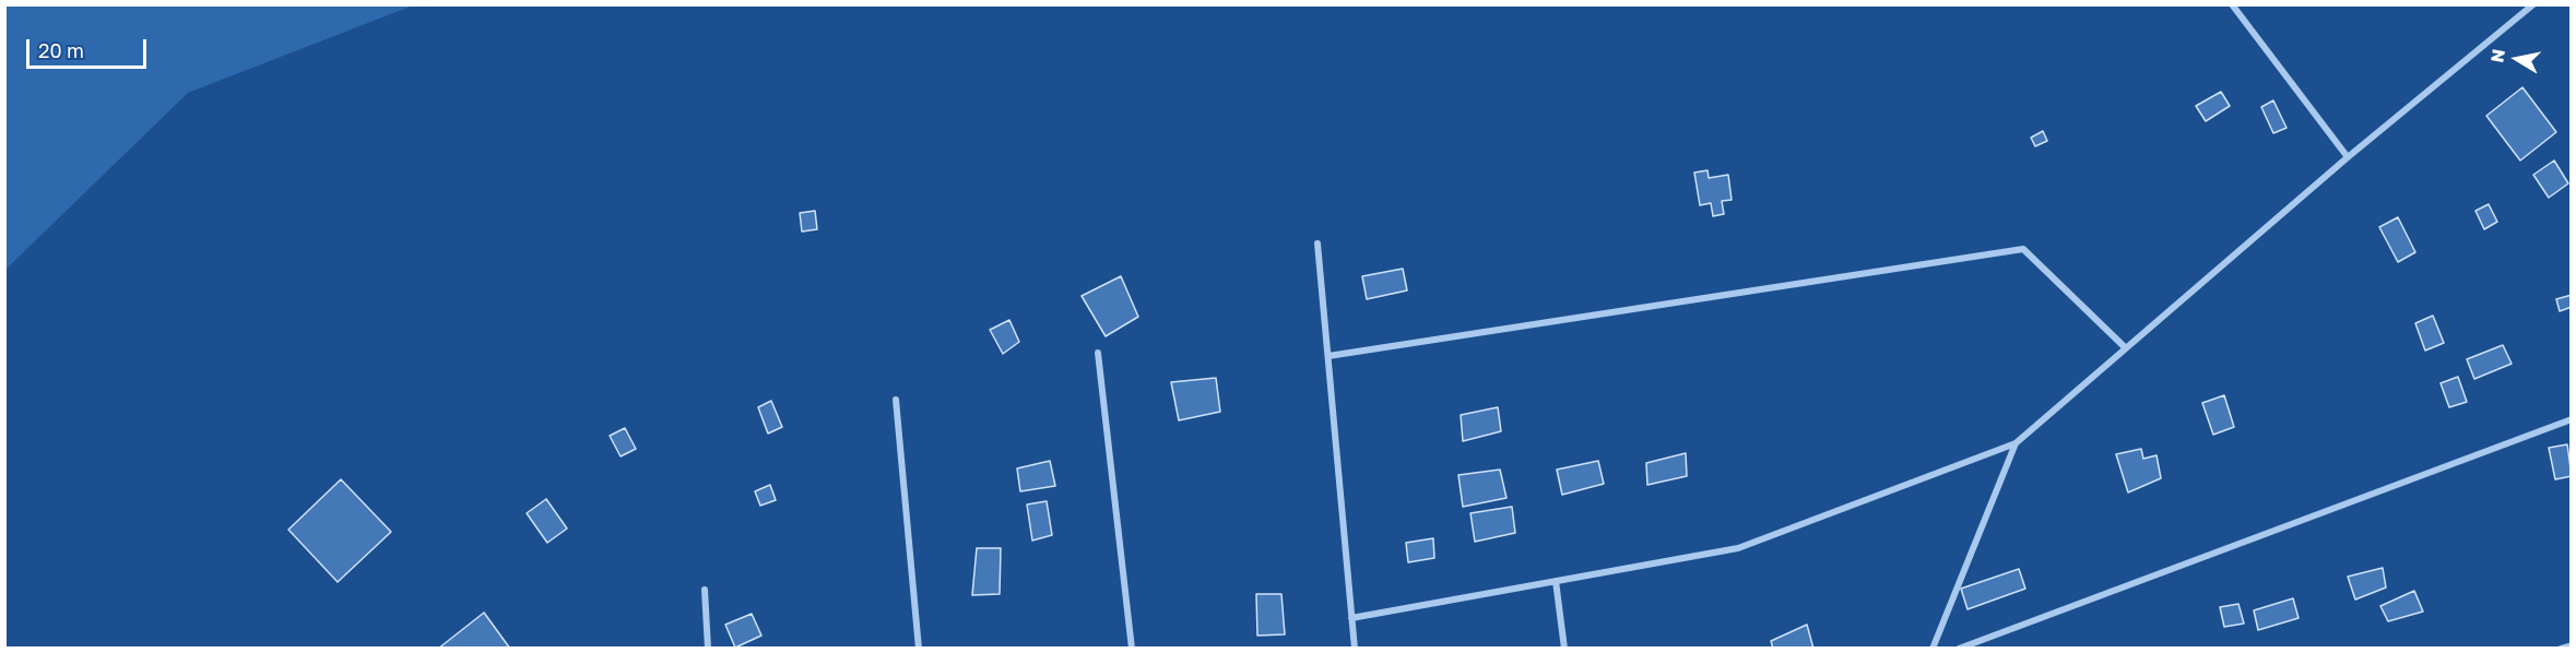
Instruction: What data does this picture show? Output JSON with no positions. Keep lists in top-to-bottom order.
{
  "scale_bar": "20 m",
  "north": "left"
}
